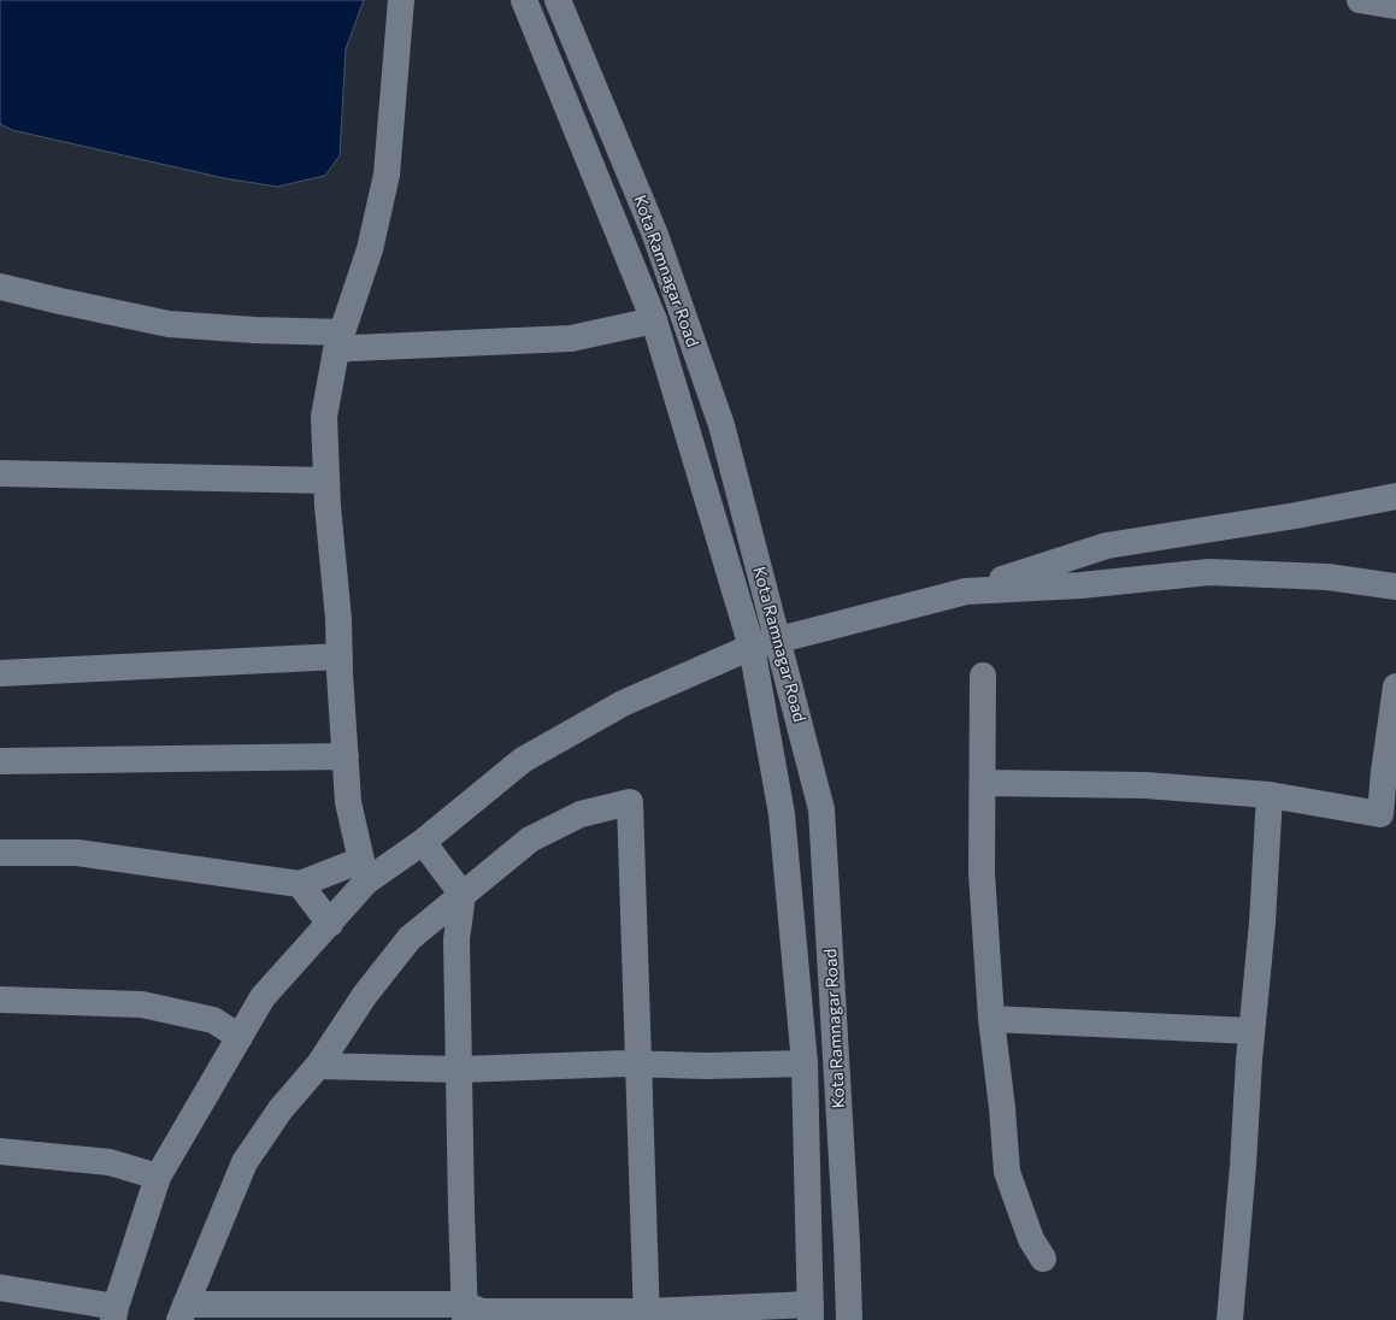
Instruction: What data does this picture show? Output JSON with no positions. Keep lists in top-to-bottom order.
{
  "streets": {
    "street": ["Kota Ramnagar Road"]
  }
}
